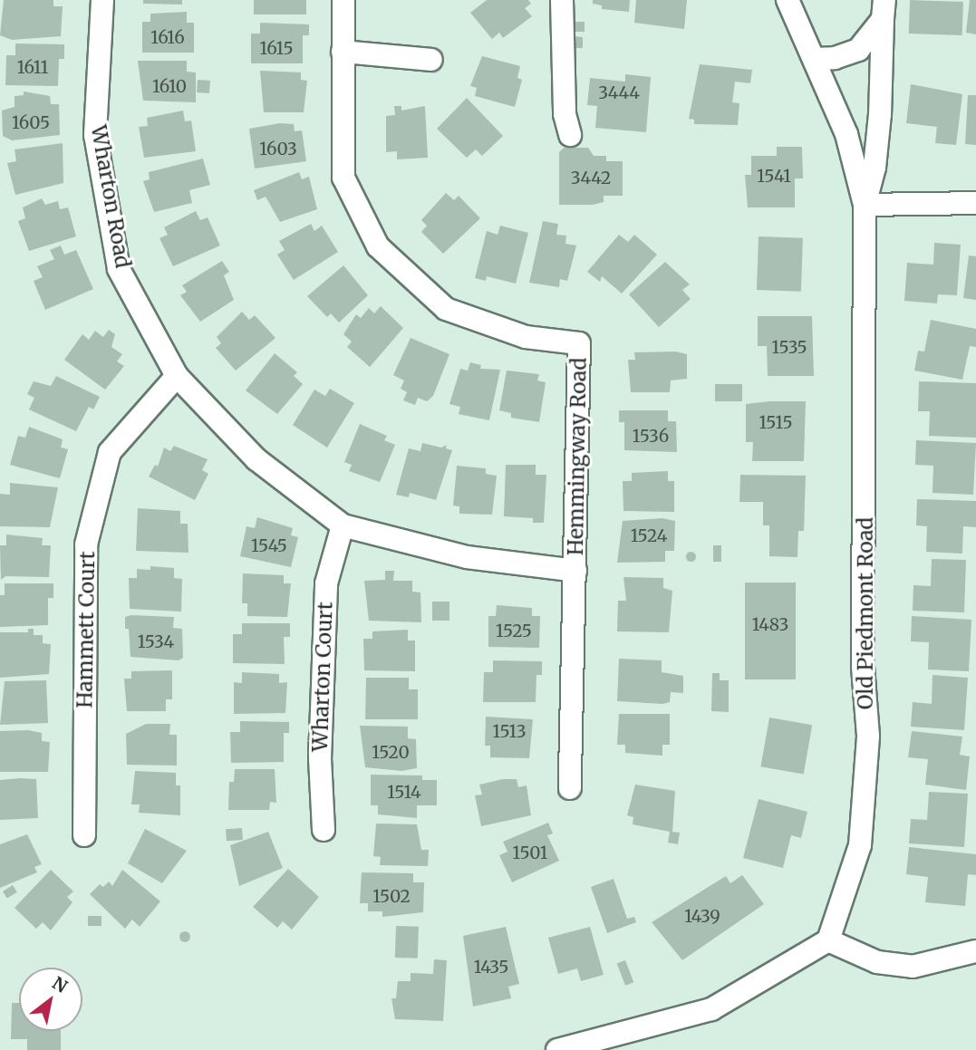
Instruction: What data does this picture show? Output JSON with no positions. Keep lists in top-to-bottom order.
{
  "streets": {
    "street": [
      "Wharton Road",
      "Hemmingway Road",
      "Old Piedmont Road",
      "Hammett Court",
      "Wharton Court"
    ]
  },
  "crossings": [
    ["Wharton Road", "Hemmingway Road"],
    ["Wharton Road", "Hammett Court"],
    ["Wharton Road", "Wharton Court"]
  ],
  "house_numbers": [
    "1616",
    "1615",
    "1611",
    "1610",
    "3444",
    "1605",
    "1603",
    "1541",
    "3442",
    "1535",
    "1515",
    "1536",
    "1524",
    "1545",
    "1483",
    "1525",
    "1534",
    "1513",
    "1520",
    "1514",
    "1501",
    "1502",
    "1439",
    "1435"
  ],
  "north": "top right"
}
